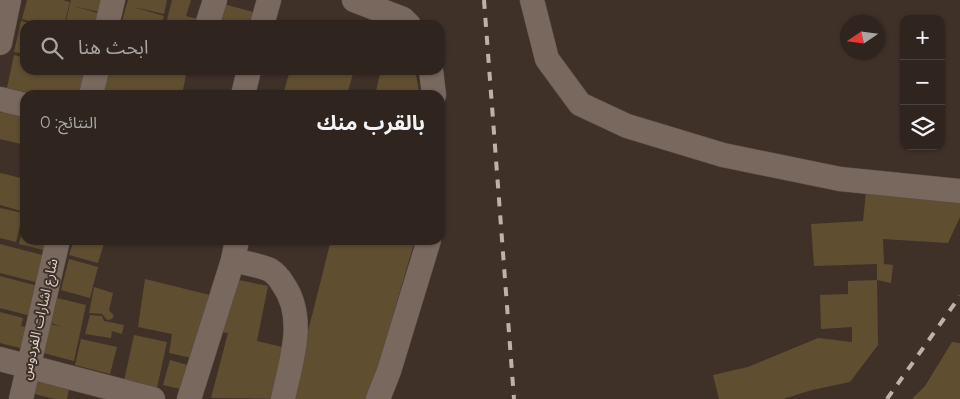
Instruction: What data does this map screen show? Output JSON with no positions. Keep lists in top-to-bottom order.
{
  "streets": {
    "street": ["شارع اشارات الفردوس"]
  },
  "north": "left",
  "page": {
    "map_buttons": ["+", "−"],
    "search": "ابحث هنا",
    "heading": ["بالقرب منك", "النتائج: 0"]
  }
}
